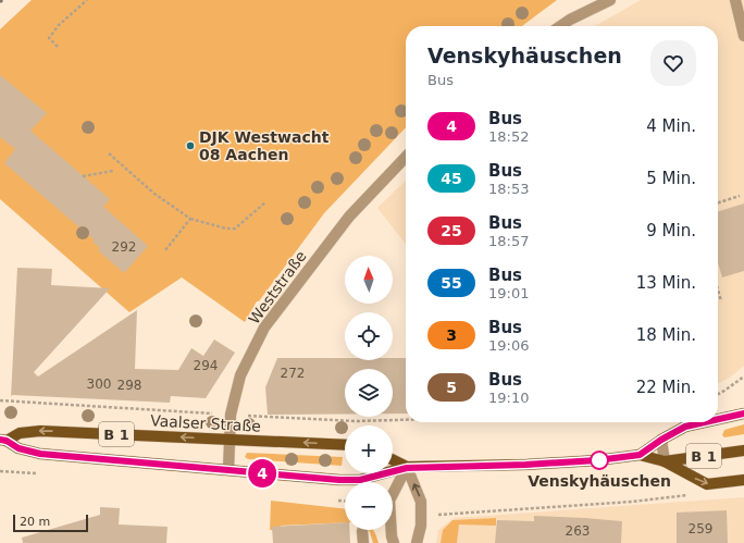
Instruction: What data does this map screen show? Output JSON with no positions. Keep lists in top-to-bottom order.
{
  "streets": {
    "main road": ["Vaalser Straße", "B 1"],
    "street": ["Weststraße"]
  },
  "crossings": [
    ["Weststraße", "Vaalser Straße"]
  ],
  "places": ["DJK Westwacht 08 Aachen", "Venskyhäuschen"],
  "lines": ["bus line 4"],
  "house_numbers": [
    "292",
    "294",
    "272",
    "300",
    "298",
    "259",
    "263"
  ],
  "scale_bar": "20 m",
  "north": "top",
  "page": {
    "on_map": "4",
    "heading": ["Venskyhäuschen", "Bus"],
    "list": [
      {
        "mark": "4",
        "name": "Bus",
        "note": "18:52",
        "value": "4 Min."
      },
      {
        "mark": "45",
        "name": "Bus",
        "note": "18:53",
        "value": "5 Min."
      },
      {
        "mark": "25",
        "name": "Bus",
        "note": "18:57",
        "value": "9 Min."
      },
      {
        "mark": "55",
        "name": "Bus",
        "note": "19:01",
        "value": "13 Min."
      },
      {
        "mark": "3",
        "name": "Bus",
        "note": "19:06",
        "value": "18 Min."
      },
      {
        "mark": "5",
        "name": "Bus",
        "note": "19:10",
        "value": "22 Min."
      }
    ],
    "map_buttons": ["+", "−"],
    "scale": "20 m"
  }
}
